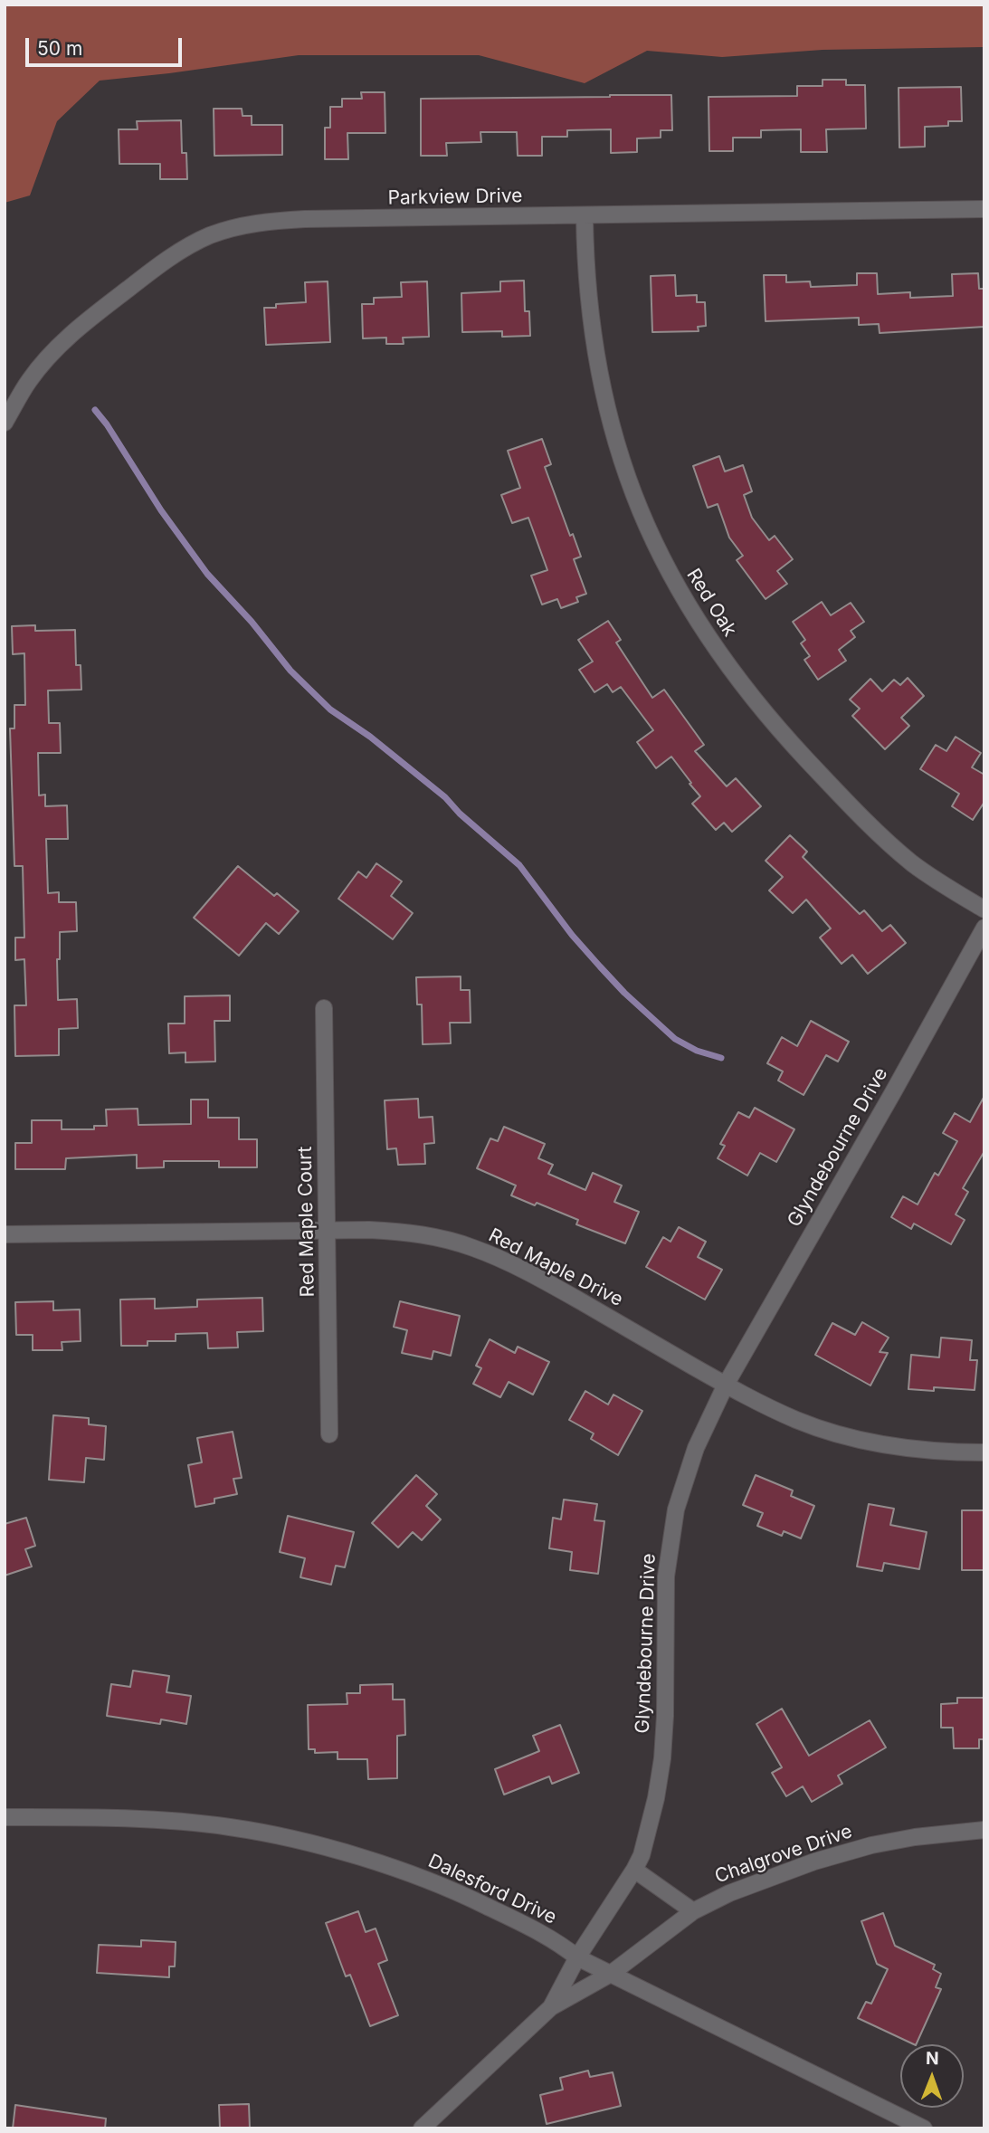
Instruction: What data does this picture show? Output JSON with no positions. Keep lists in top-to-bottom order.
{
  "streets": {
    "street": [
      "Parkview Drive",
      "Red Oak",
      "Glyndebourne Drive",
      "Red Maple Court",
      "Red Maple Drive",
      "Chalgrove Drive",
      "Dalesford Drive"
    ]
  },
  "crossings": [
    ["Parkview Drive", "Red Oak"],
    ["Glyndebourne Drive", "Red Maple Drive"],
    ["Glyndebourne Drive", "Chalgrove Drive"],
    ["Glyndebourne Drive", "Dalesford Drive"],
    ["Red Maple Court", "Red Maple Drive"],
    ["Chalgrove Drive", "Dalesford Drive"]
  ],
  "scale_bar": "50 m",
  "north": "top"
}
